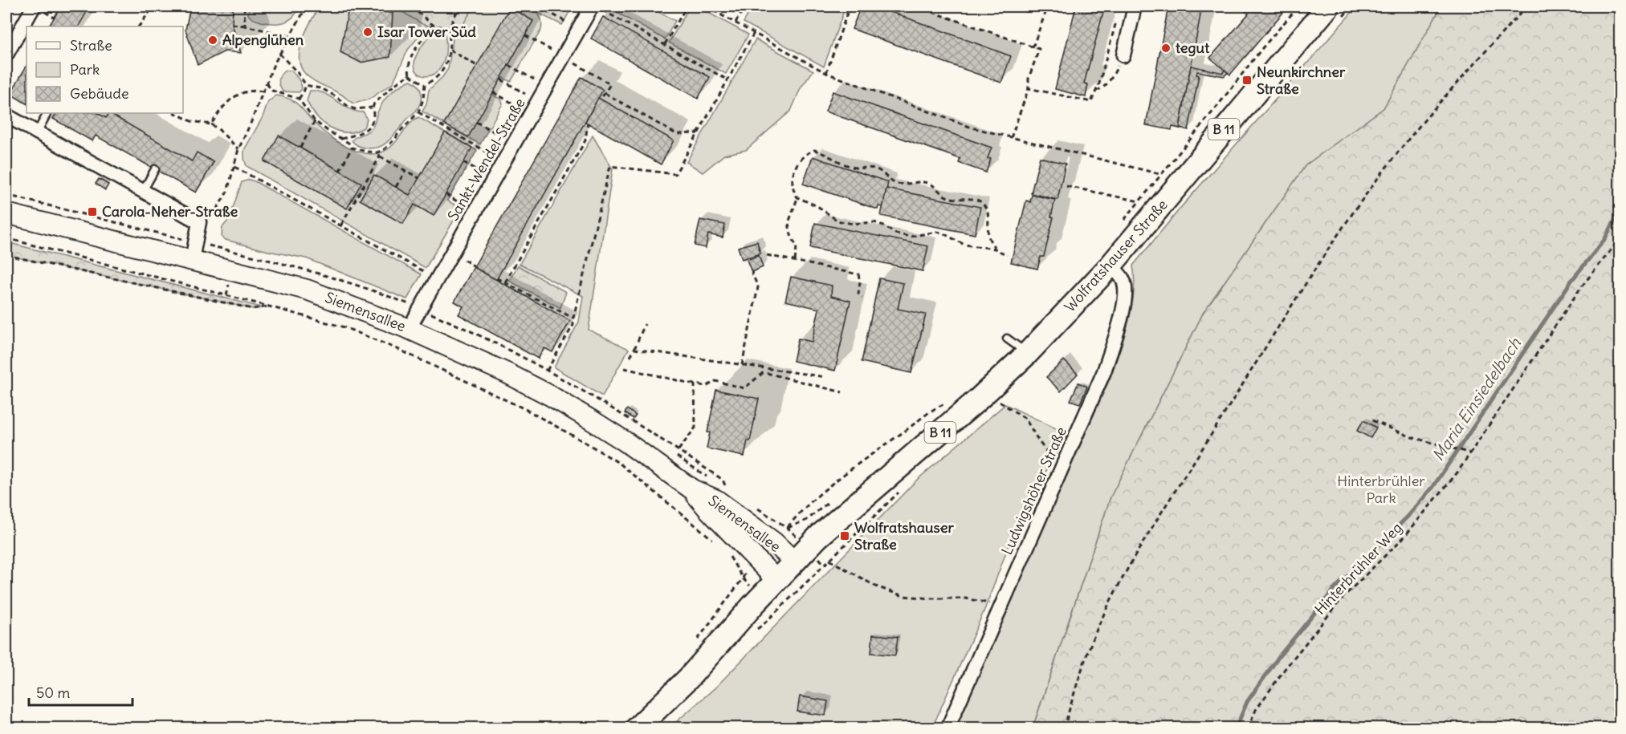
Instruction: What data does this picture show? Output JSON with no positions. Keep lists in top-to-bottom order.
{
  "streets": {
    "main road": ["B 11", "Wolfratshauser Straße", "Siemensallee"],
    "street": ["Sankt-Wendel-Straße", "Ludwigshöher Straße"],
    "path": ["Hinterbrühler Weg"]
  },
  "crossings": [
    ["Sankt-Wendel-Straße", "Siemensallee"],
    ["Wolfratshauser Straße", "Siemensallee"],
    ["Wolfratshauser Straße", "Ludwigshöher Straße"]
  ],
  "water": ["Maria Einsiedelbach"],
  "parks": ["Hinterbrühler Park"],
  "places": {
    "other": ["Isar Tower Süd", "Alpenglühen", "tegut"],
    "transit": ["Neunkirchner Straße", "Carola-Neher-Straße", "Wolfratshauser Straße"]
  },
  "legend": ["Straße", "Park", "Gebäude"],
  "scale_bar": "50 m"
}
